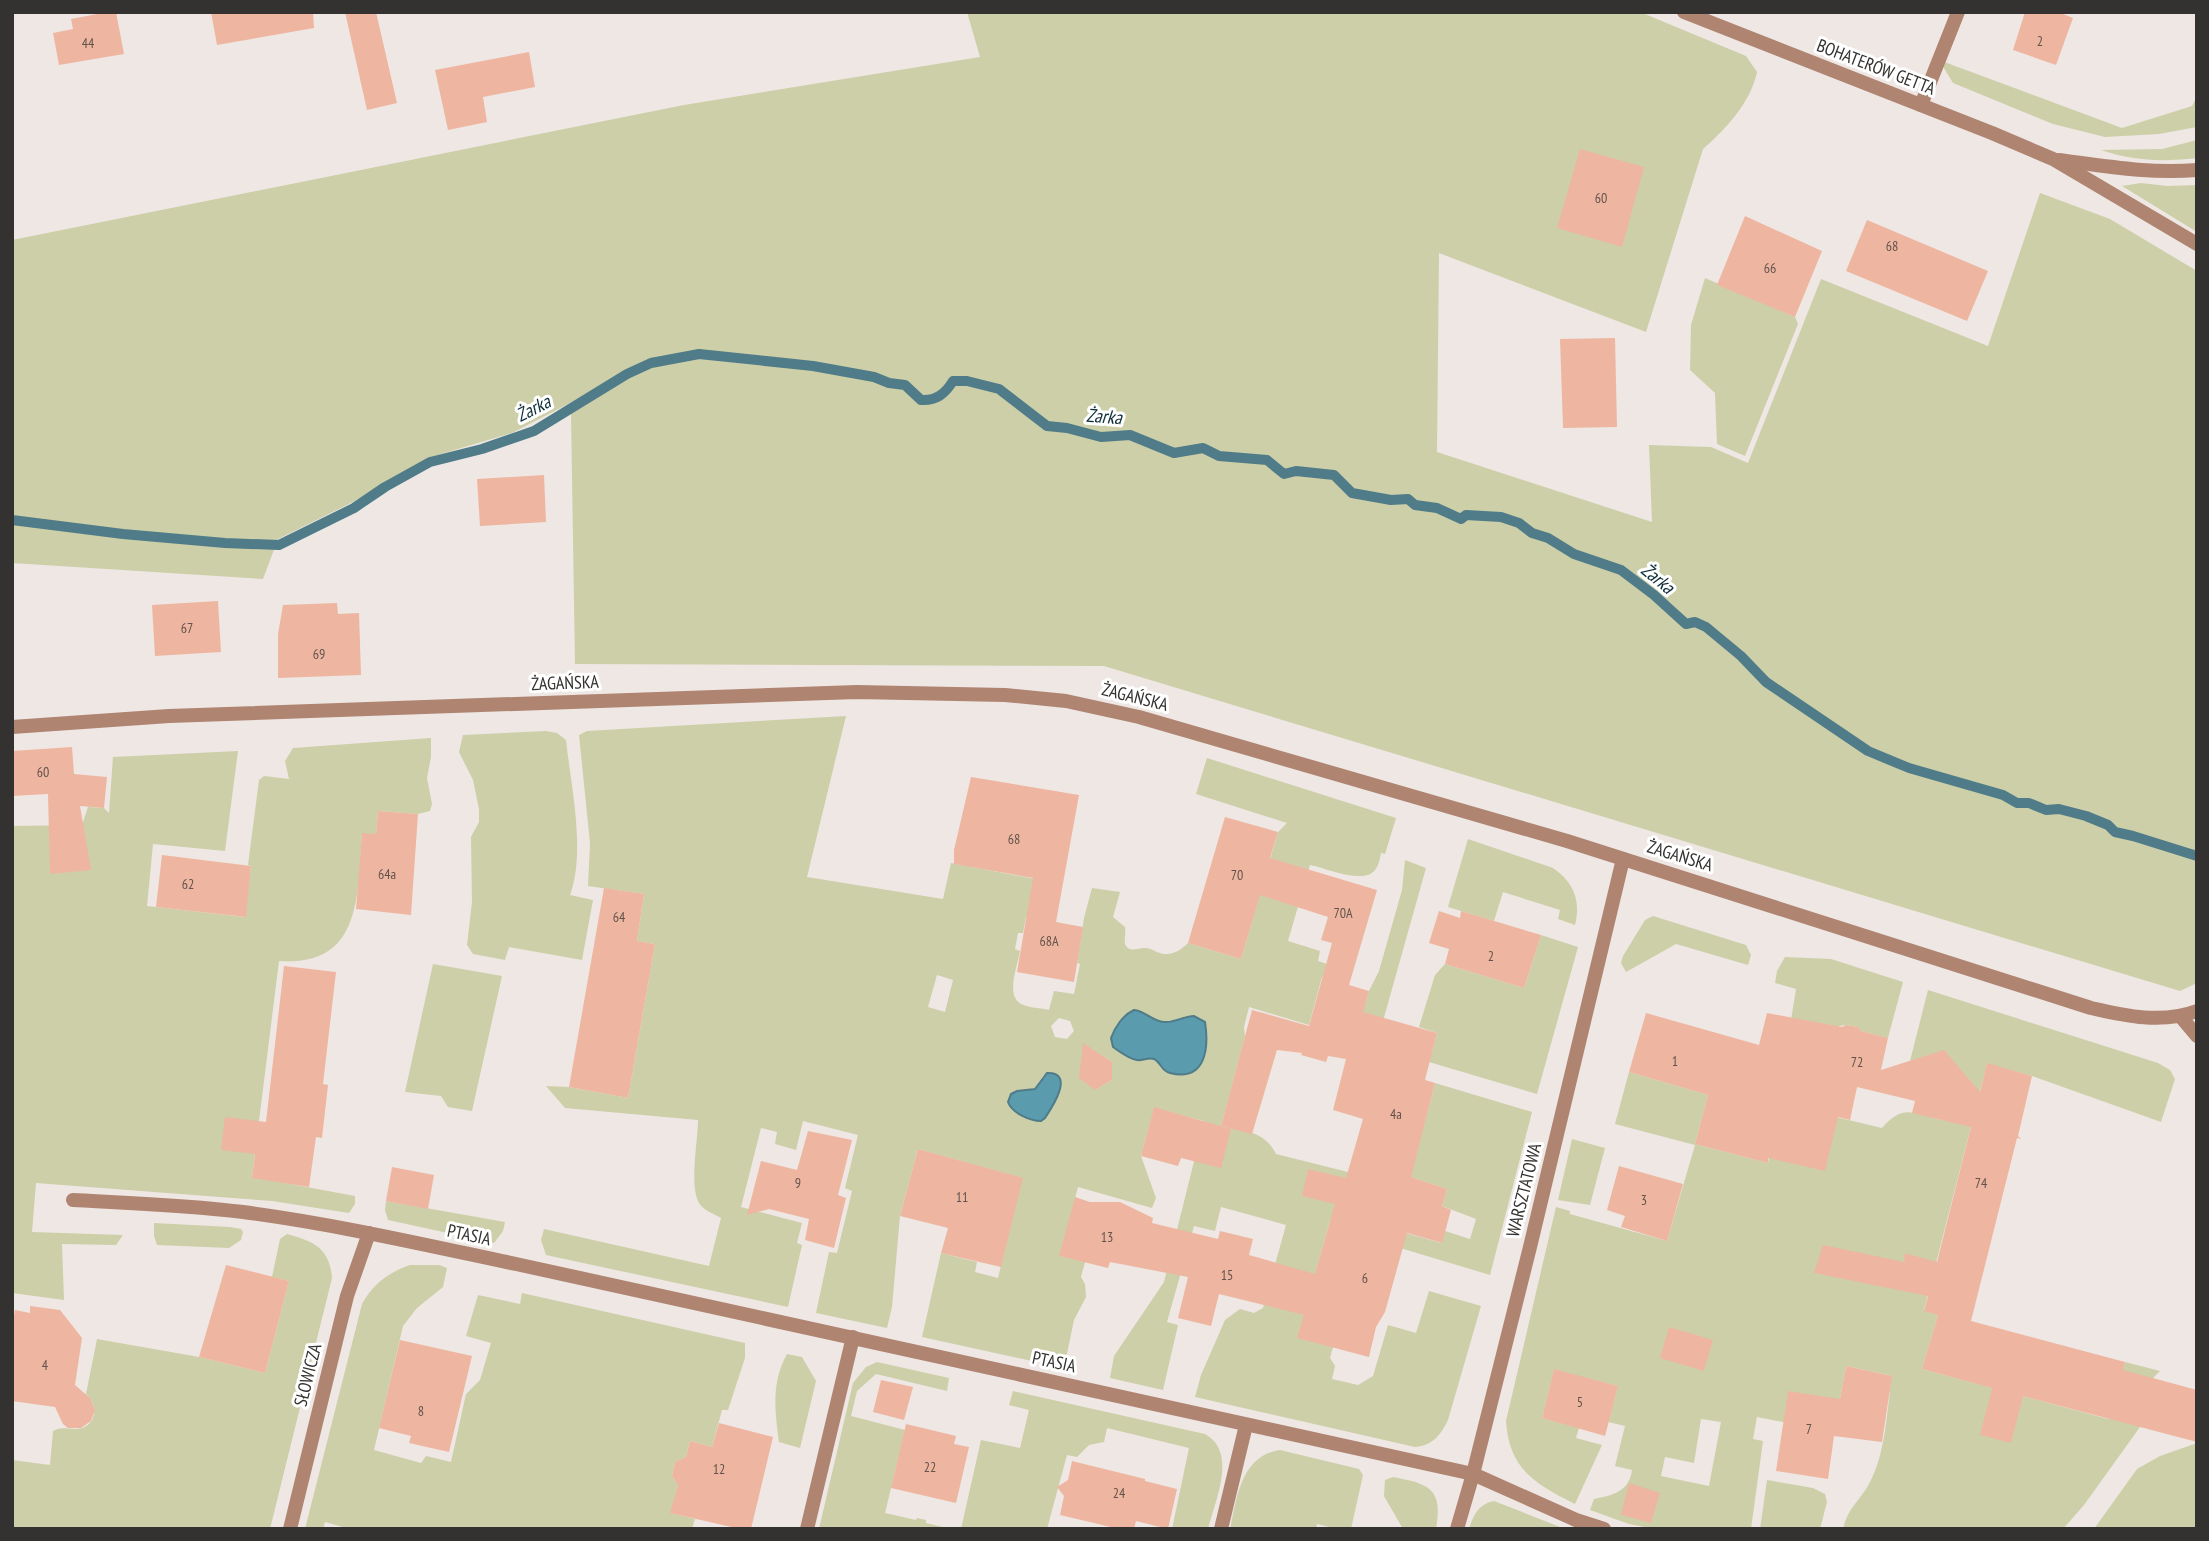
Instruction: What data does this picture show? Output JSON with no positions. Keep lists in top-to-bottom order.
{
  "streets": {
    "street": [
      "BOHATERÓW GETTA",
      "ŻAGAŃSKA",
      "WARSZTATOWA",
      "PTASIA",
      "SŁOWICZA"
    ]
  },
  "crossings": [
    ["ŻAGAŃSKA", "WARSZTATOWA"],
    ["WARSZTATOWA", "PTASIA"],
    ["PTASIA", "SŁOWICZA"]
  ],
  "water": ["Żarka"],
  "house_numbers": [
    "2",
    "44",
    "60",
    "68",
    "66",
    "67",
    "69",
    "60",
    "68",
    "64a",
    "70",
    "62",
    "70A",
    "64",
    "68A",
    "2",
    "1",
    "72",
    "4a",
    "9",
    "74",
    "11",
    "3",
    "13",
    "15",
    "6",
    "4",
    "5",
    "8",
    "7",
    "22",
    "12",
    "24"
  ]
}
